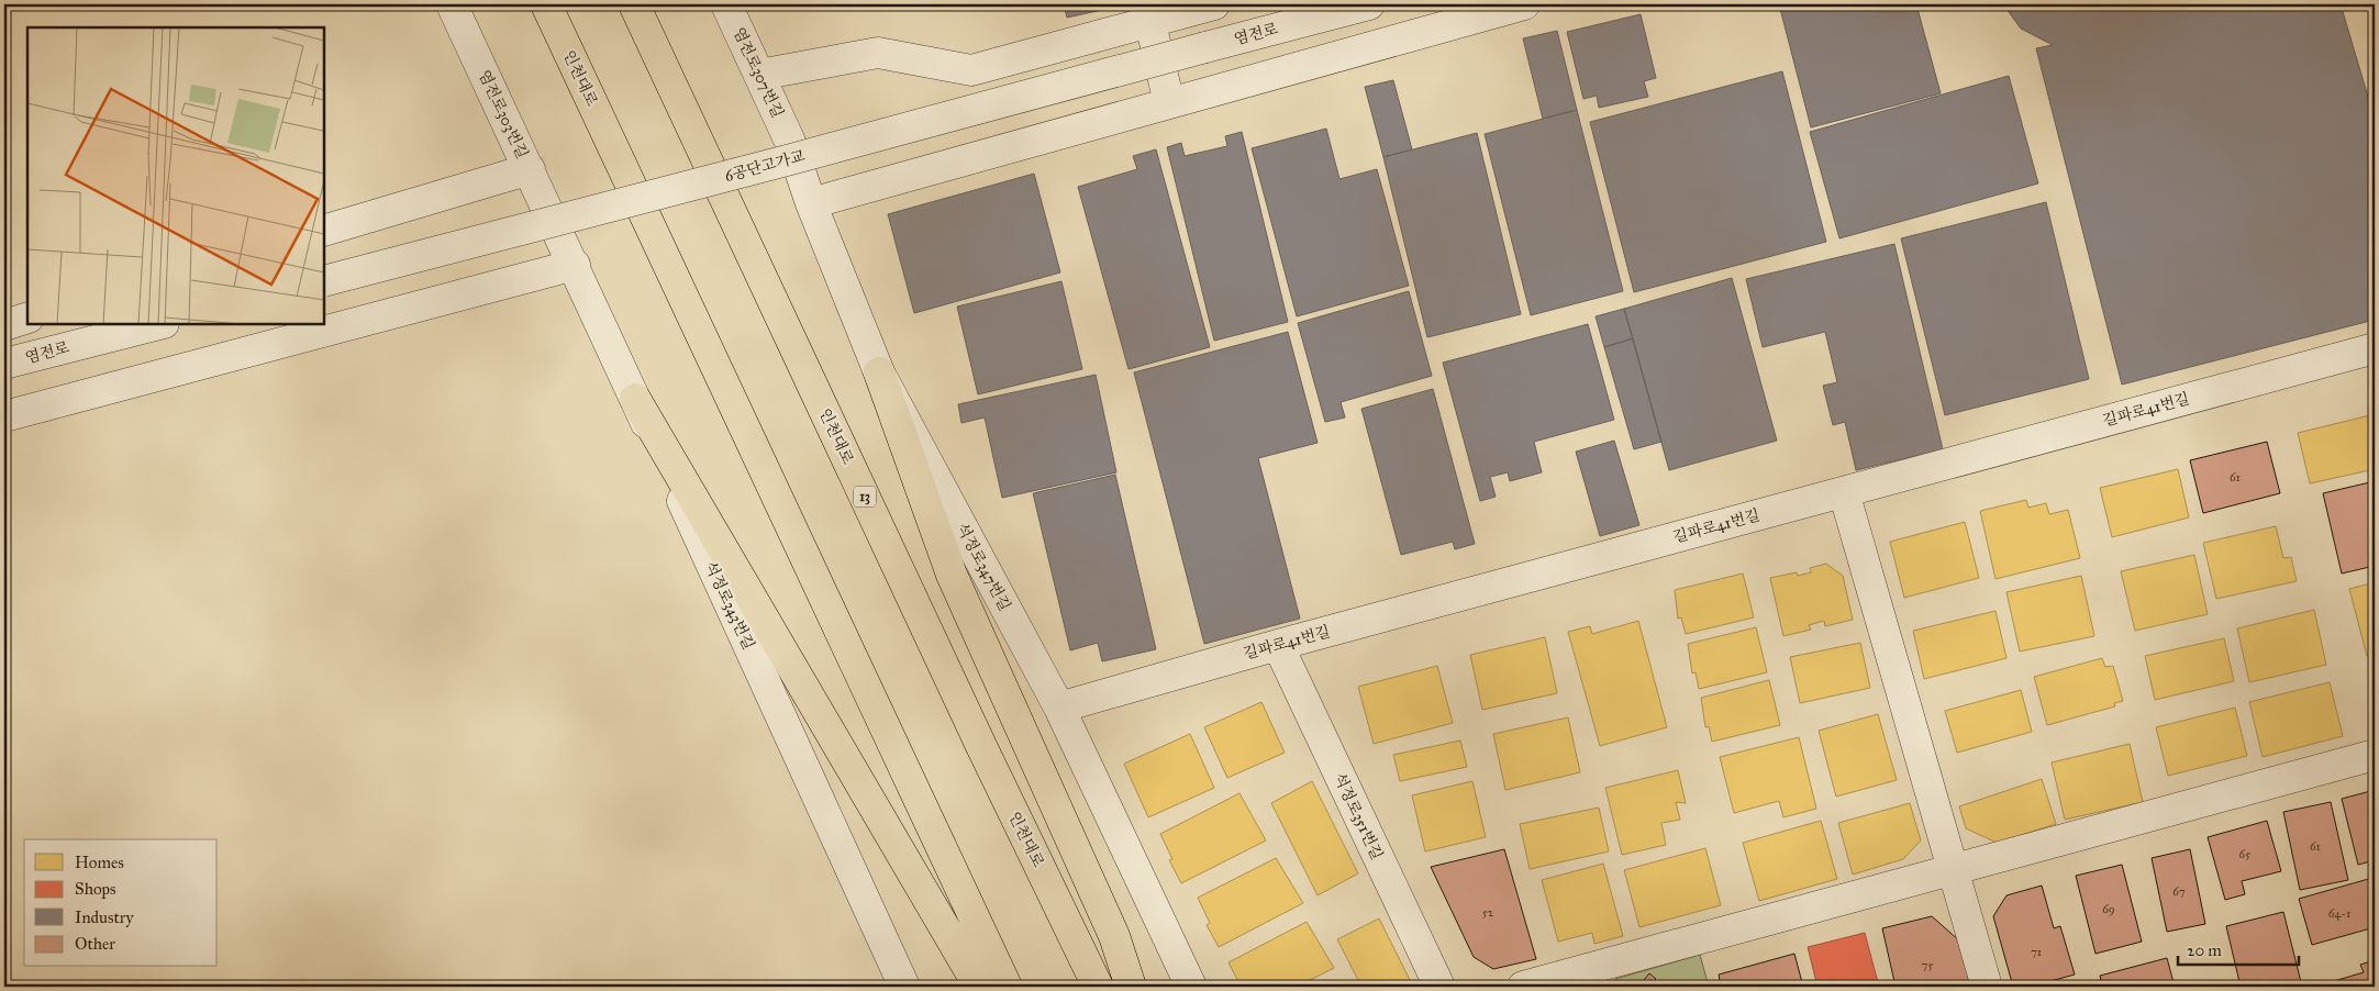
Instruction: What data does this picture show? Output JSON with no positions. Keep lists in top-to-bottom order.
{
  "streets": {
    "highway": ["인천대로", "13"],
    "street": [
      "염전로",
      "염전로307번길",
      "염전로303번길",
      "6공단고가교",
      "길파로41번길",
      "석정로347번길",
      "석정로343번길",
      "석정로351번길"
    ]
  },
  "crossings": [
    ["염전로", "6공단고가교"],
    ["염전로307번길", "석정로347번길"],
    ["염전로303번길", "석정로343번길"],
    ["길파로41번길", "석정로347번길"],
    ["길파로41번길", "석정로351번길"]
  ],
  "house_numbers": [
    "61",
    "61",
    "65",
    "67",
    "69",
    "52",
    "64-1",
    "71",
    "75"
  ],
  "legend": [
    "Homes",
    "Shops",
    "Industry",
    "Other"
  ],
  "scale_bar": "20 m"
}
